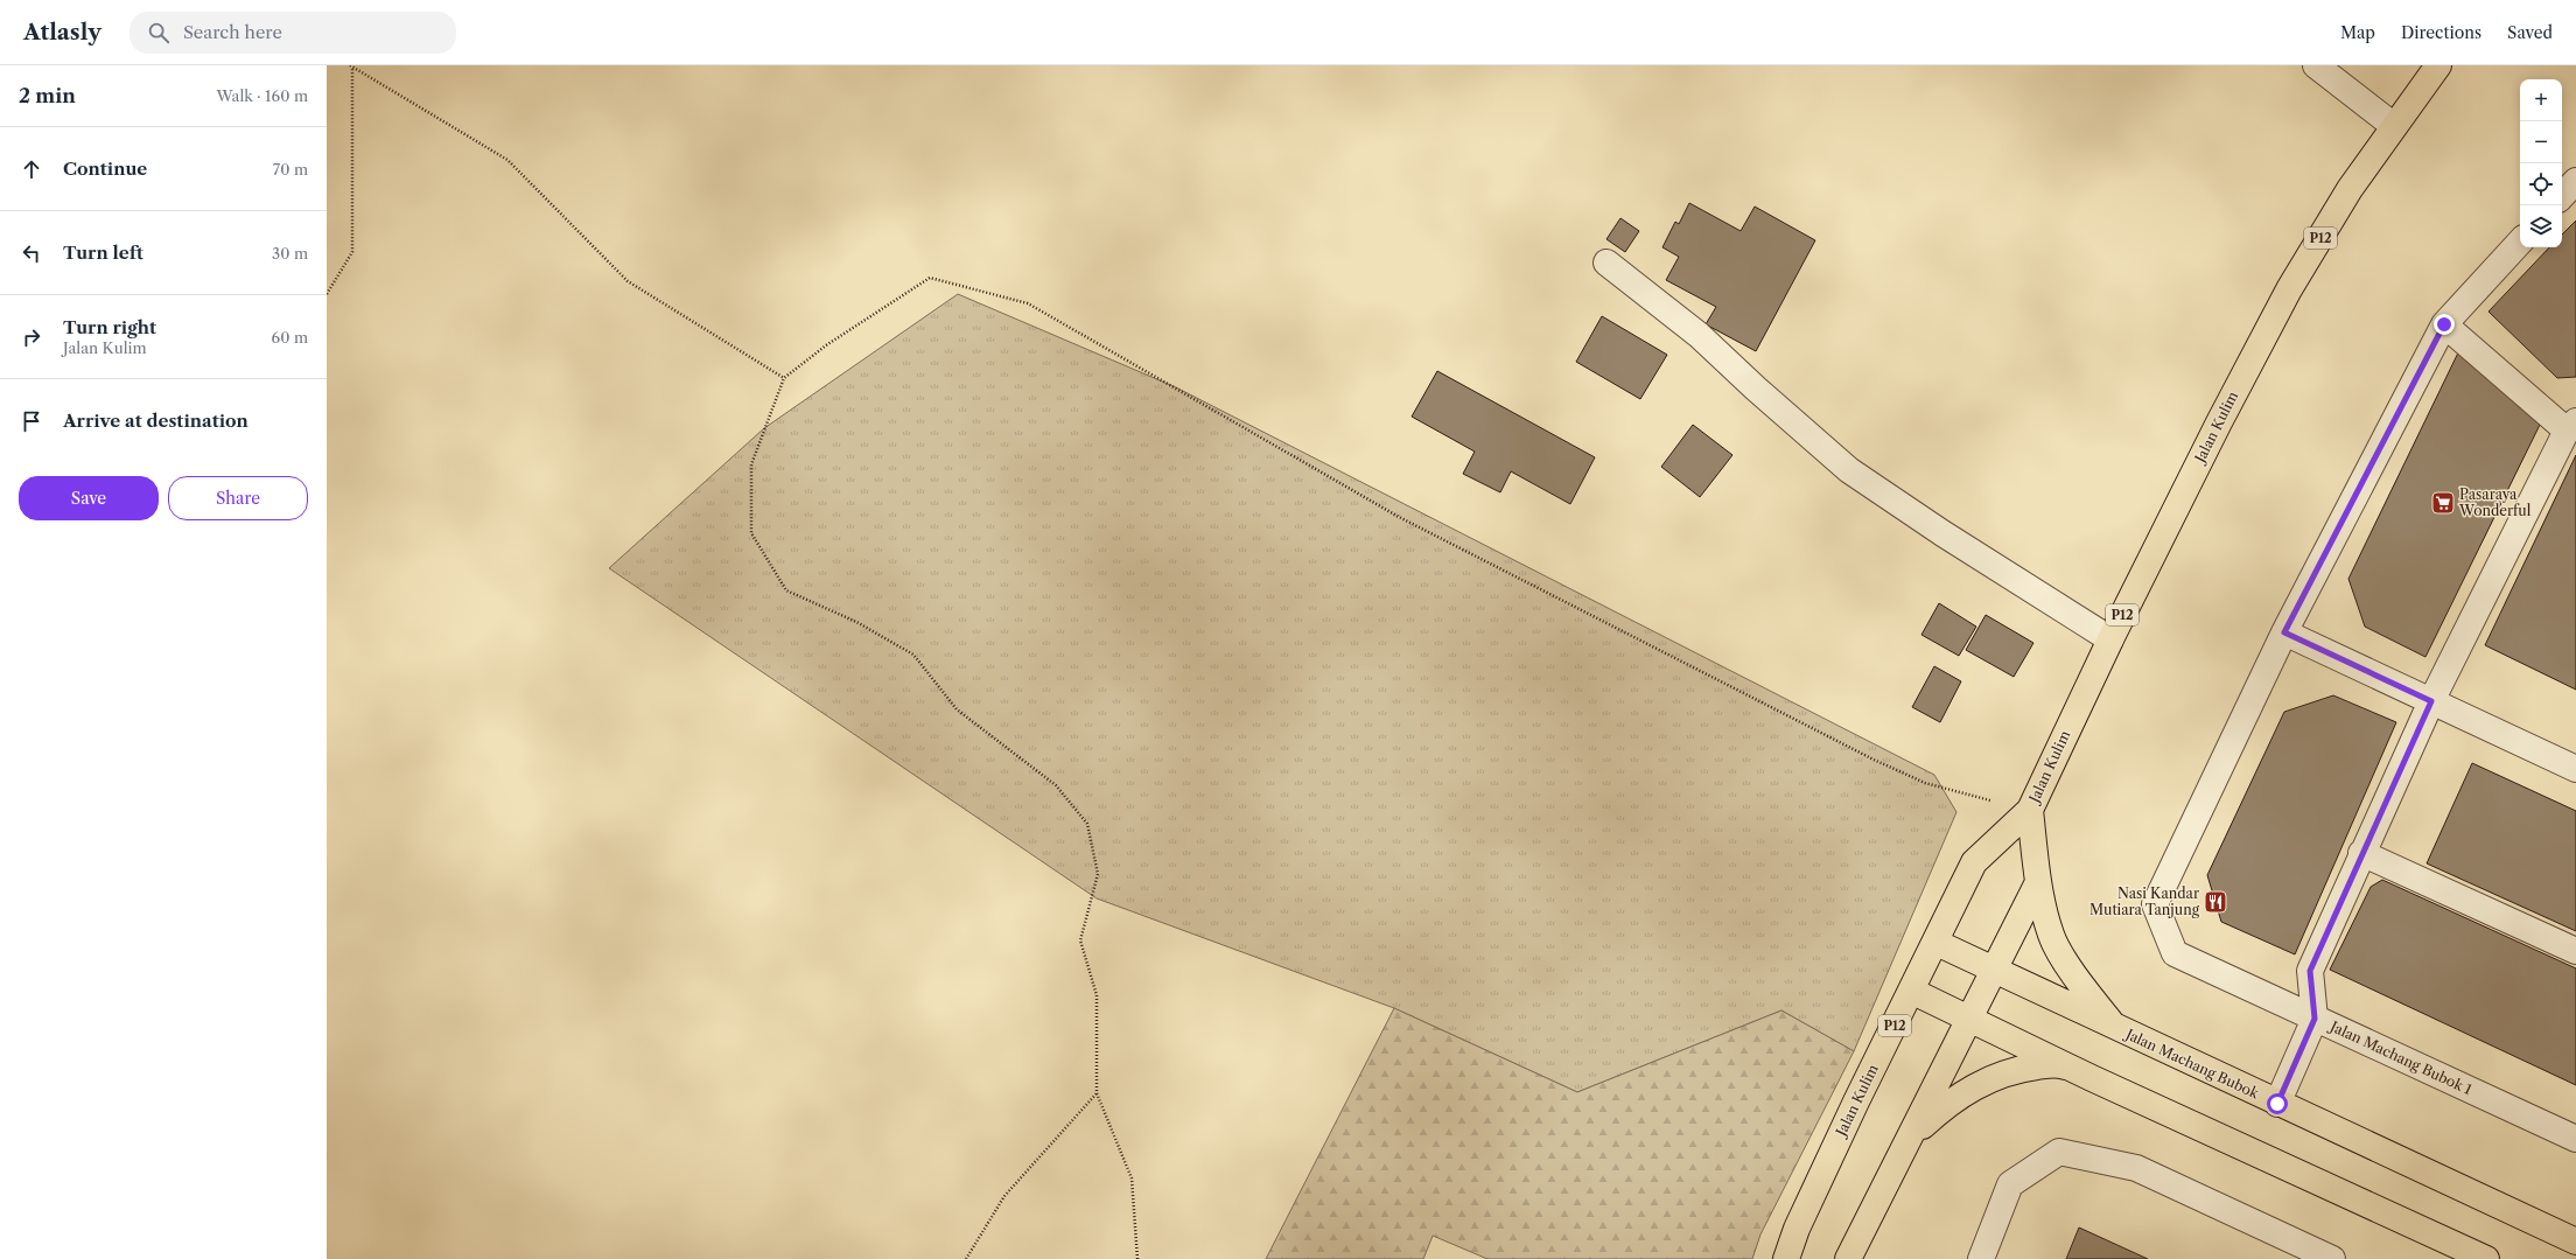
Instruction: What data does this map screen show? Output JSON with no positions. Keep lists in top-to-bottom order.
{
  "streets": {
    "main road": ["P12", "Jalan Kulim", "Jalan Machang Bubok"],
    "street": ["Jalan Machang Bubok 1"]
  },
  "crossings": [
    ["Jalan Kulim", "Jalan Machang Bubok"]
  ],
  "places": {
    "supermarket": ["Pasaraya Wonderful"],
    "restaurant": ["Nasi Kandar Mutiara Tanjung"]
  },
  "page": {
    "header": "Atlasly",
    "search": "Search here",
    "nav": ["Map", "Directions", "Saved"],
    "heading": ["2 min", "Walk · 160 m"],
    "map_buttons": ["+", "−"],
    "list": [
      ["Continue", "70 m"],
      ["Turn left", "30 m"],
      ["Turn right", "Jalan Kulim", "60 m"],
      "Arrive at destination"
    ],
    "buttons": ["Save", "Share"]
  }
}
